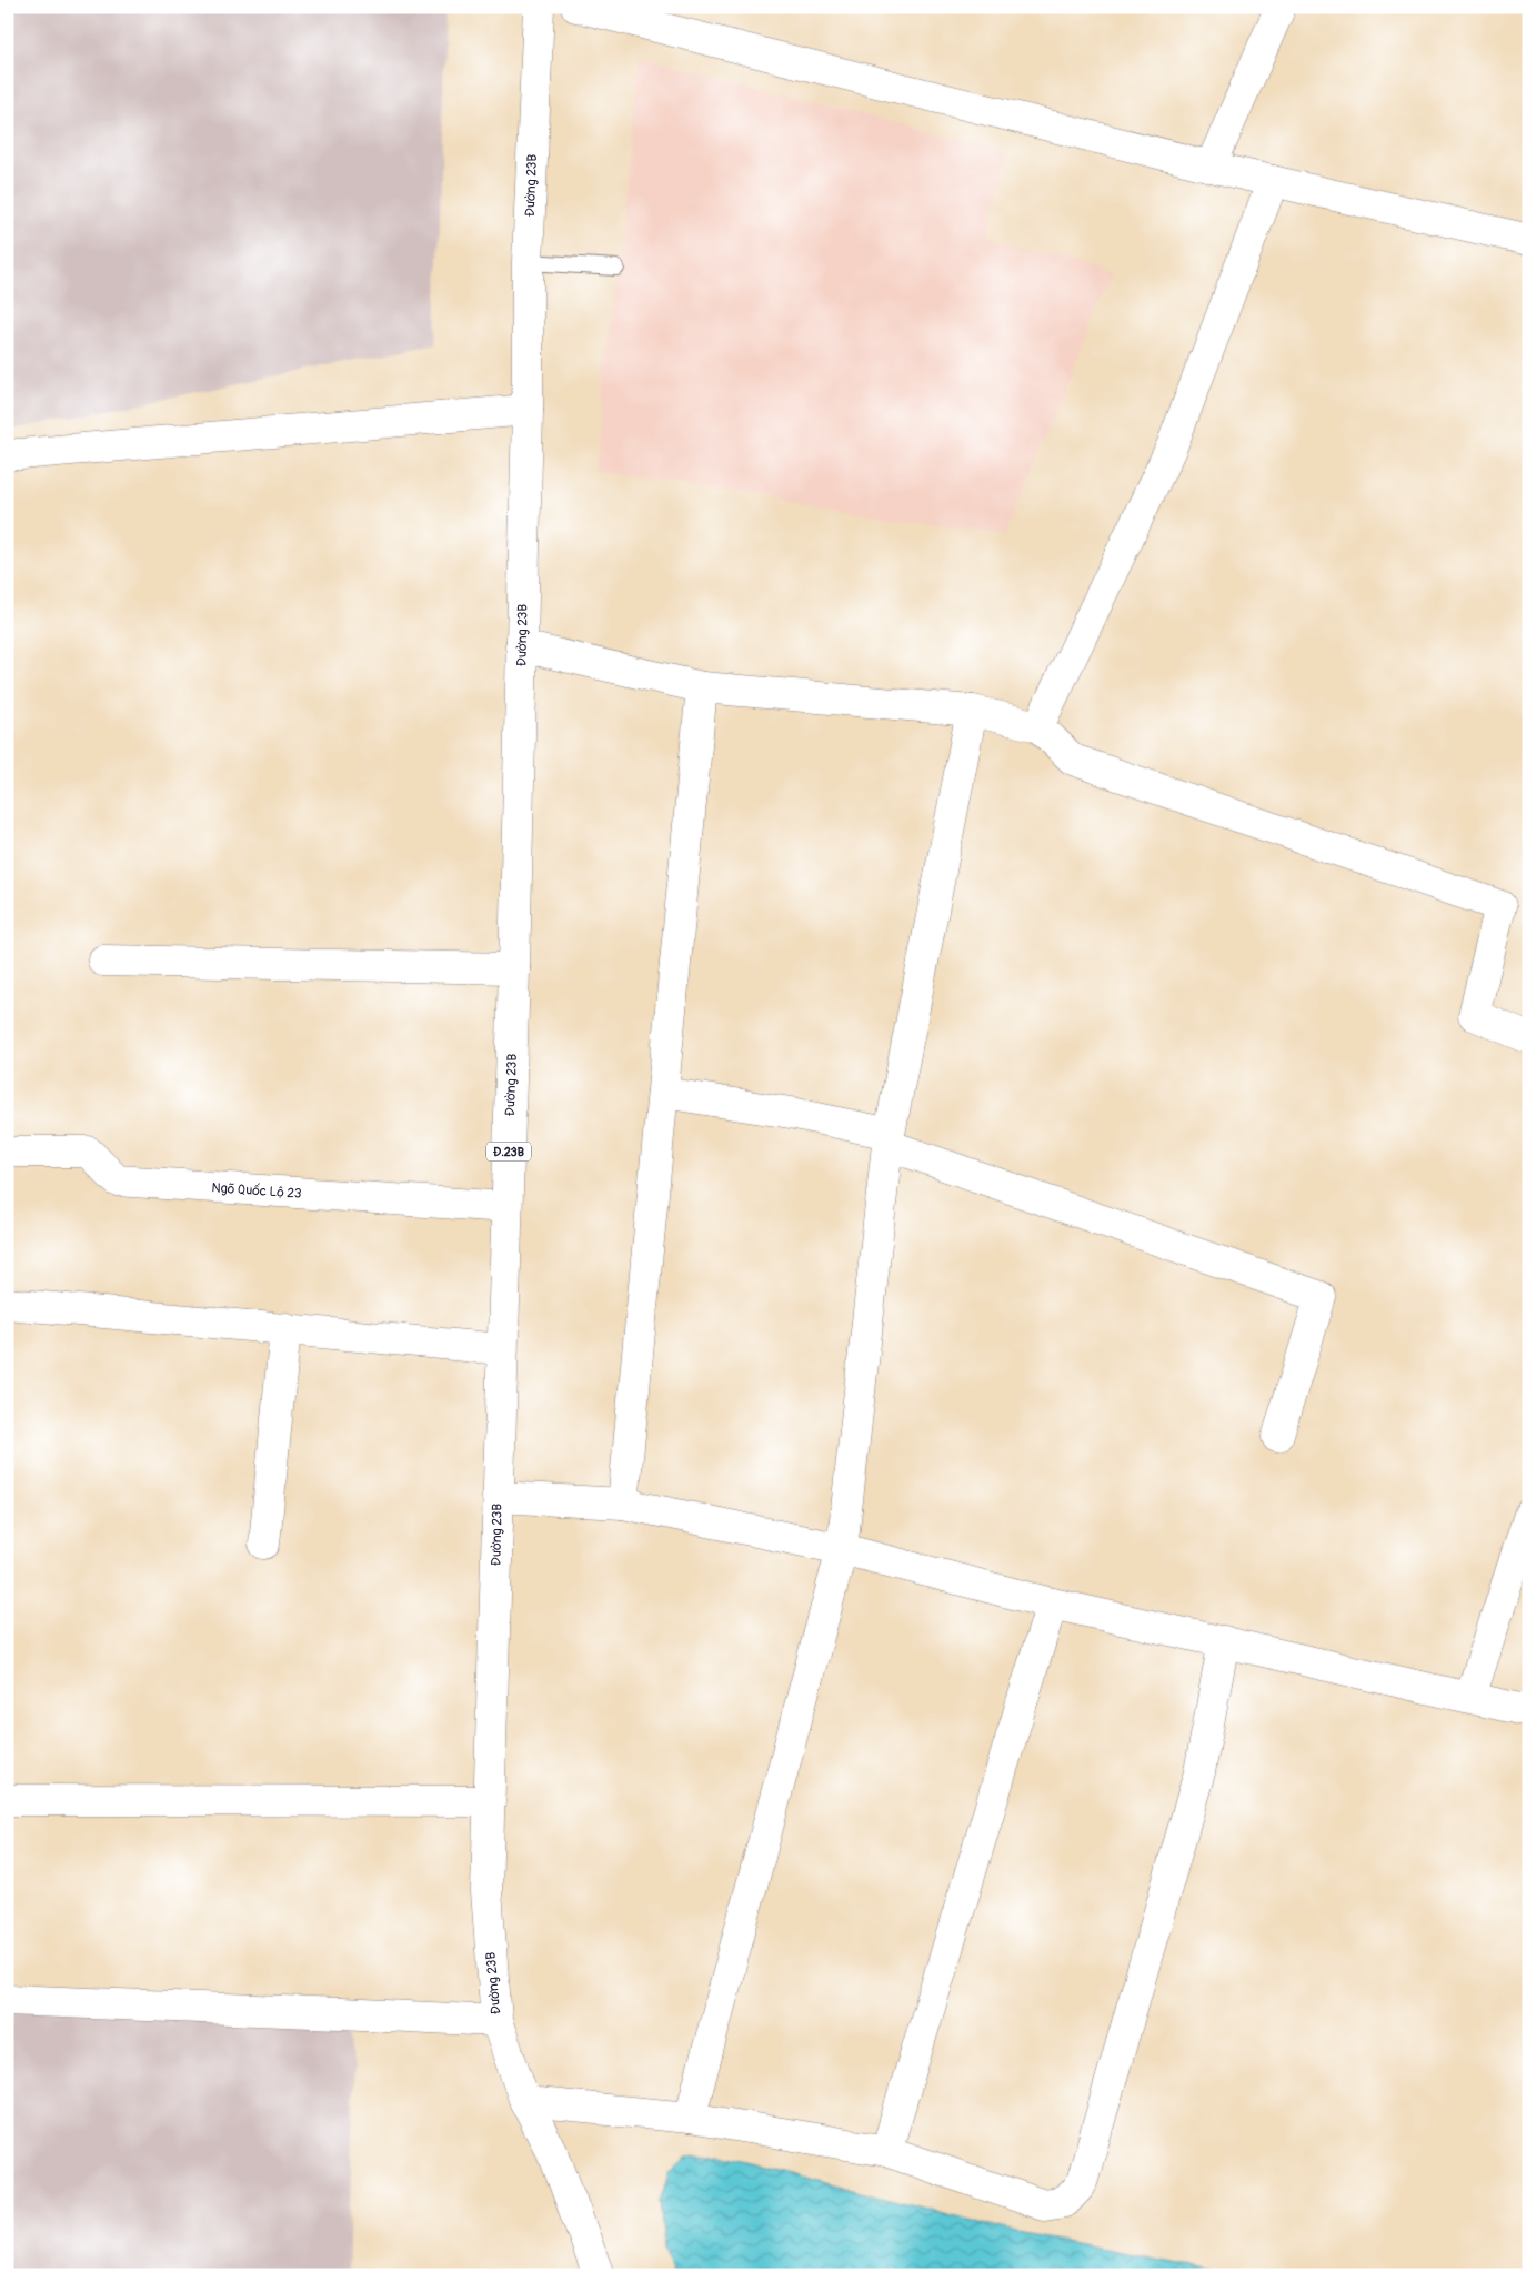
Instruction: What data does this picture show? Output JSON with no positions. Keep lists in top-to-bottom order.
{
  "streets": {
    "street": ["Đường 23B", "Đ.23B", "Ngõ Quốc Lộ 23"]
  },
  "crossings": [
    ["Đường 23B", "Ngõ Quốc Lộ 23"]
  ]
}
